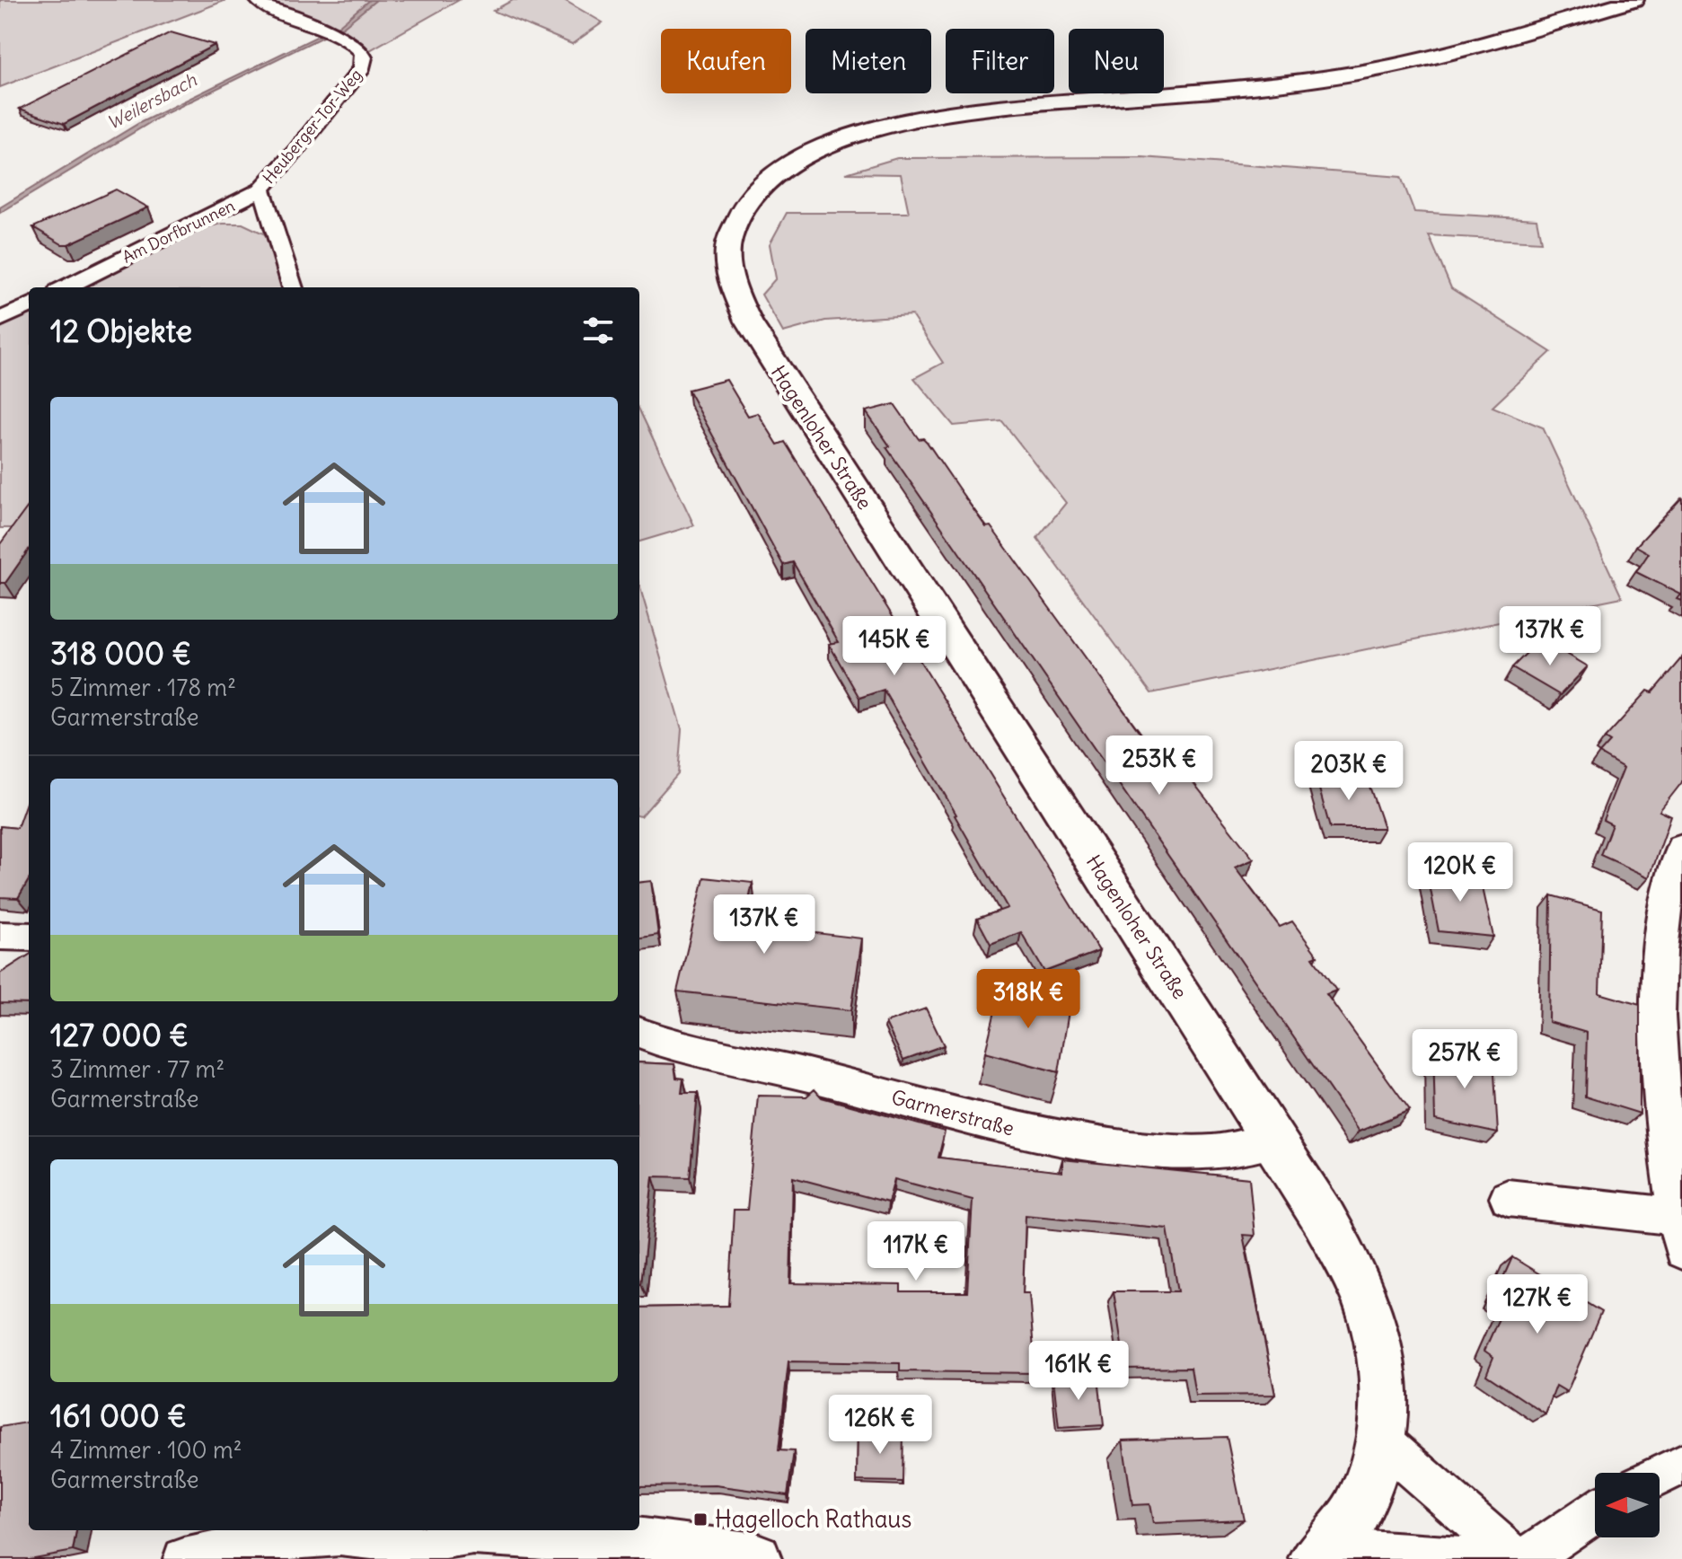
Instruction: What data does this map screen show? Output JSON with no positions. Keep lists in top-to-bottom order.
{
  "streets": {
    "street": [
      "Heuberger-Tor-Weg",
      "Am Dorfbrunnen",
      "Hagenloher Straße",
      "Garmerstraße"
    ]
  },
  "crossings": [
    ["Heuberger-Tor-Weg", "Am Dorfbrunnen"],
    ["Hagenloher Straße", "Garmerstraße"]
  ],
  "water": ["Weilersbach"],
  "places": {
    "transit": ["Hagelloch Rathaus"]
  },
  "north": "left",
  "page": {
    "chip": [
      "Kaufen",
      "Mieten",
      "Filter",
      "Neu"
    ],
    "heading": "12 Objekte",
    "list": [
      {
        "name": "318 000 €",
        "note": "5 Zimmer · 178 m² · Garmerstraße"
      },
      {
        "name": "127 000 €",
        "note": "3 Zimmer · 77 m² · Garmerstraße"
      },
      {
        "name": "161 000 €",
        "note": "4 Zimmer · 100 m² · Garmerstraße"
      }
    ],
    "price": [
      "137K €",
      "145K €",
      "253K €",
      "203K €",
      "120K €",
      "137K €",
      "318K €",
      "257K €",
      "117K €",
      "127K €",
      "161K €",
      "126K €"
    ]
  }
}
